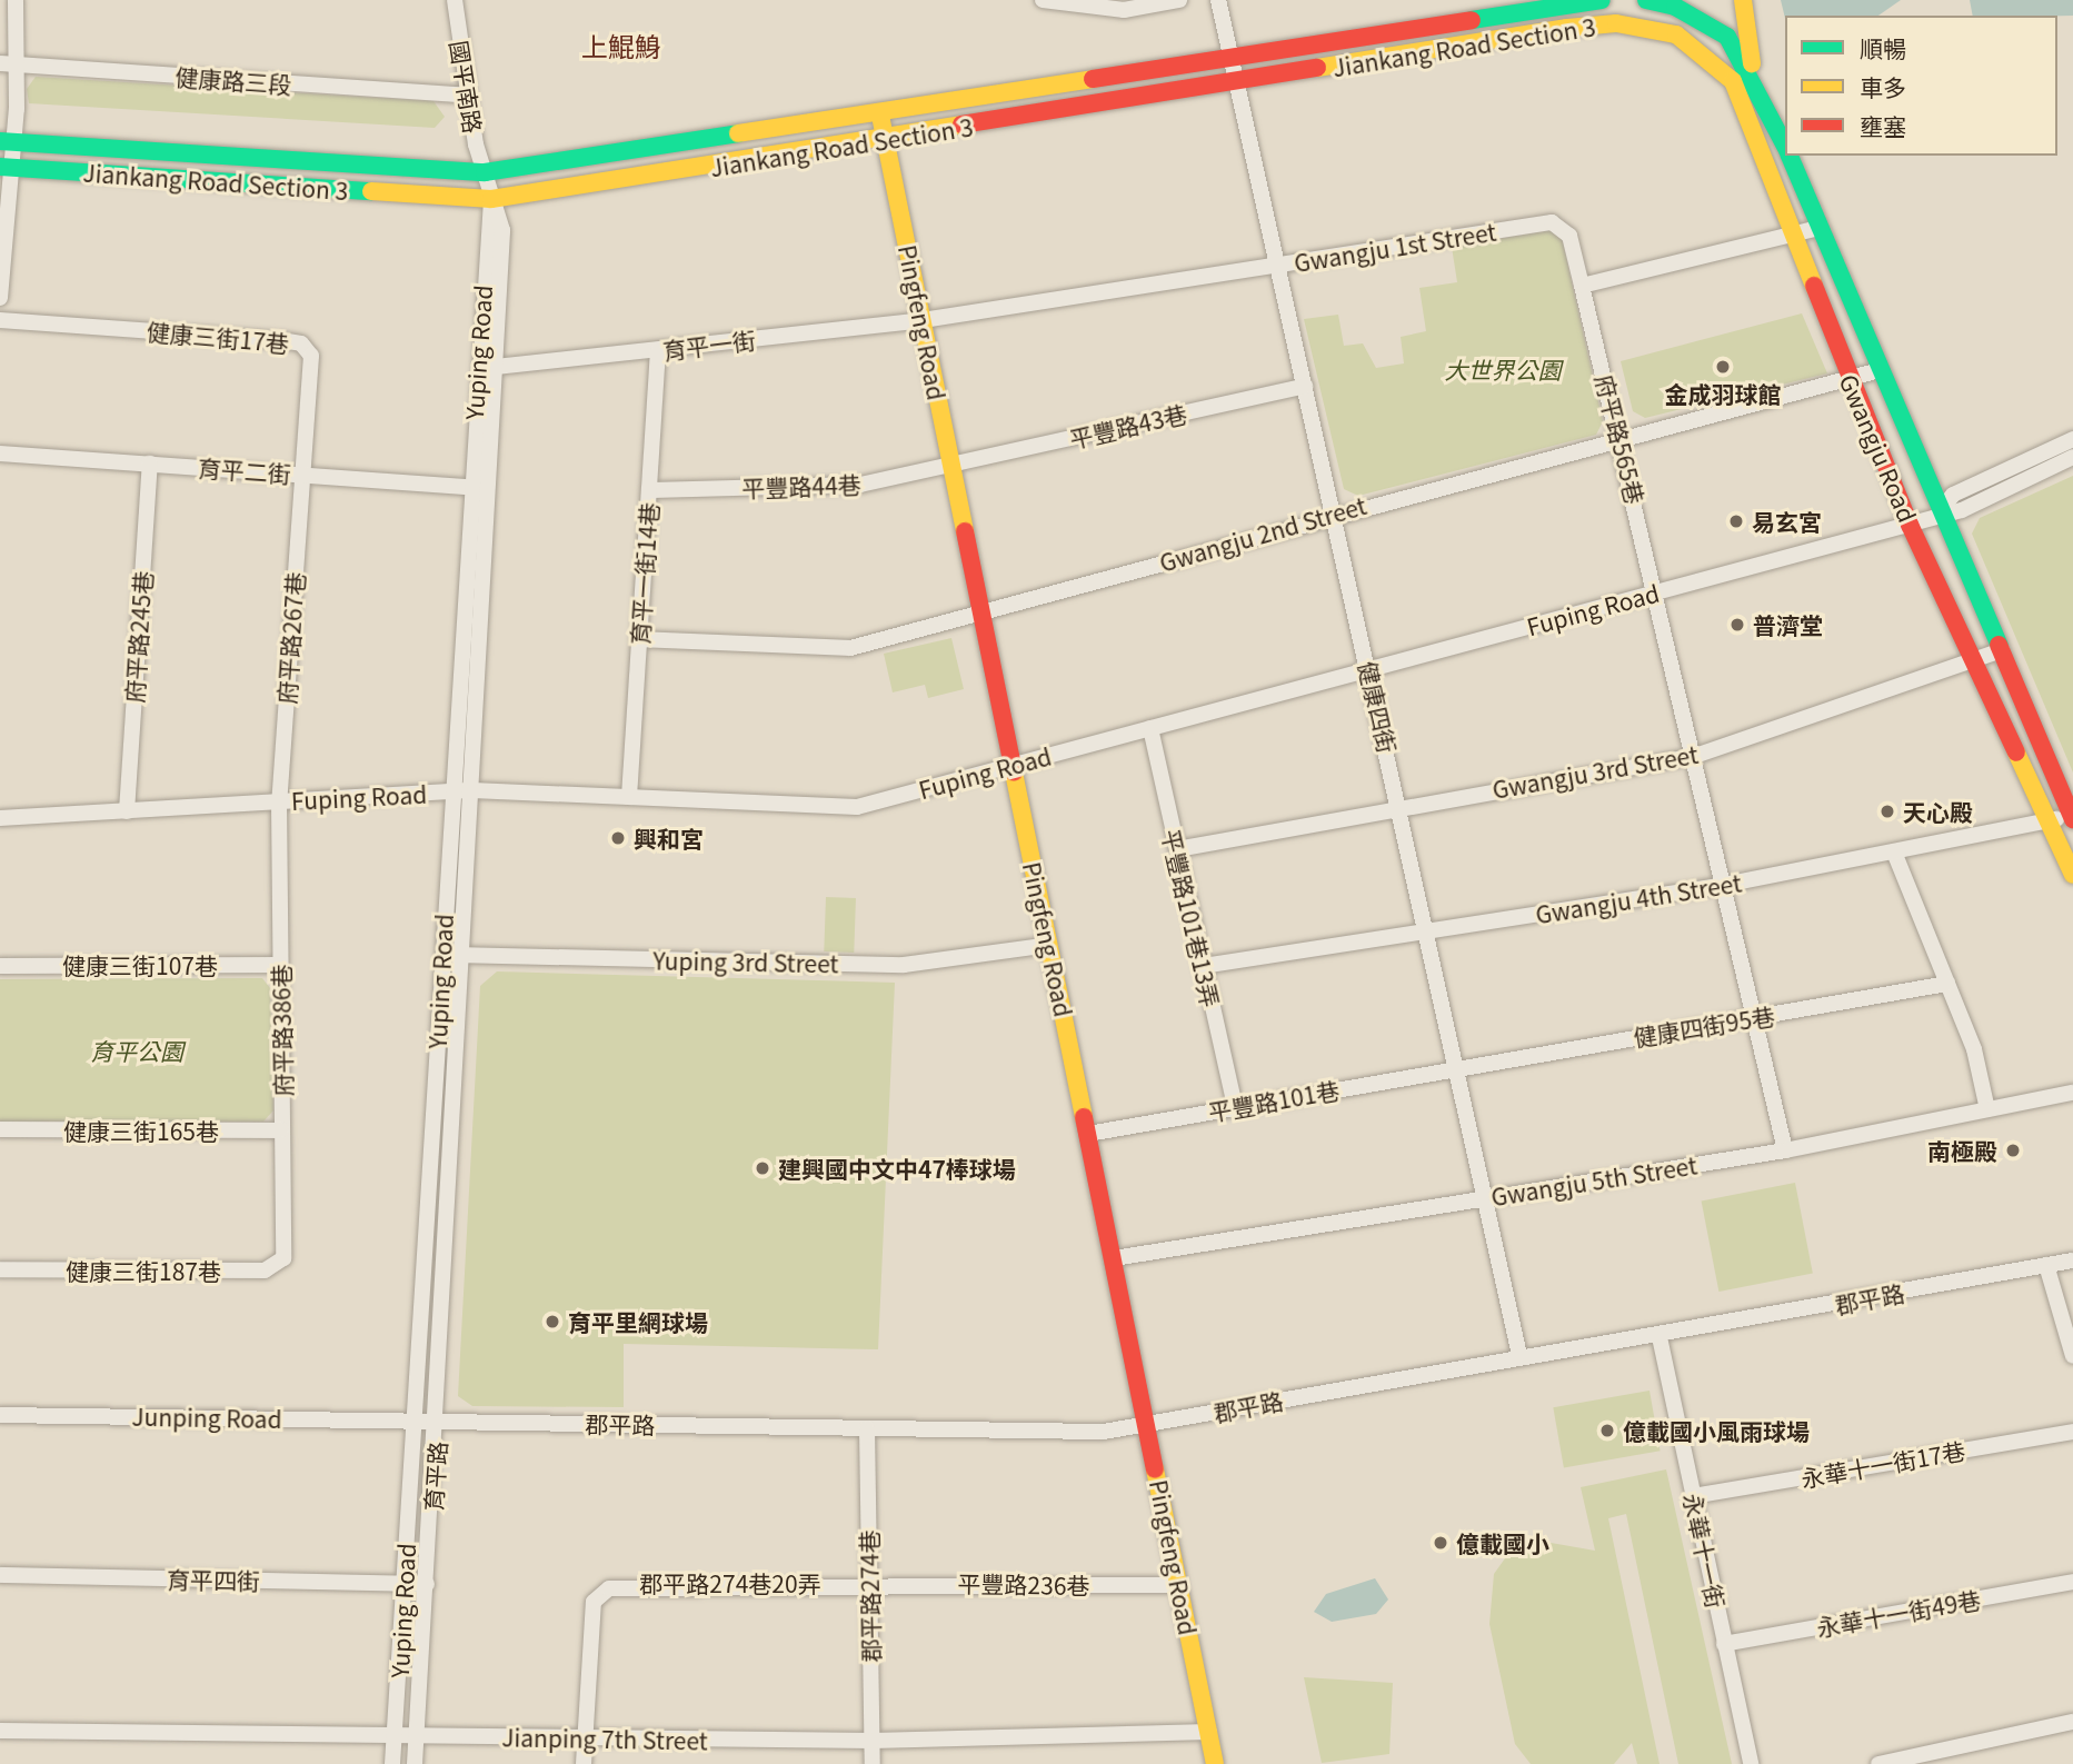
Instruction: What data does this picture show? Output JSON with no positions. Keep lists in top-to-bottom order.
{
  "streets": {
    "street": [
      "Jiankang Road Section 3",
      "健康路三段",
      "國平南路",
      "Gwangju 1st Street",
      "Pingfeng Road",
      "健康三街17巷",
      "育平一街",
      "Yuping Road",
      "平豐路43巷",
      "府平路565巷",
      "Gwangju Road",
      "育平二街",
      "平豐路44巷",
      "Gwangju 2nd Street",
      "育平一街14巷",
      "Fuping Road",
      "府平路245巷",
      "府平路267巷",
      "健康四街",
      "Gwangju 3rd Street",
      "Gwangju 4th Street",
      "平豐路101巷13弄",
      "Yuping 3rd Street",
      "健康三街107巷",
      "健康四街95巷",
      "府平路386巷",
      "平豐路101巷",
      "健康三街165巷",
      "Gwangju 5th Street",
      "健康三街187巷",
      "郡平路",
      "Junping Road",
      "永華十一街17巷",
      "育平路",
      "永華十一街",
      "育平四街",
      "郡平路274巷20弄",
      "平豐路236巷",
      "郡平路274巷",
      "永華十一街49巷",
      "Jianping 7th Street"
    ]
  },
  "crossings": [
    ["Jiankang Road Section 3", "國平南路"],
    ["Jiankang Road Section 3", "Pingfeng Road"],
    ["Jiankang Road Section 3", "Yuping Road"],
    ["Jiankang Road Section 3", "Gwangju Road"],
    ["Jiankang Road Section 3", "健康四街"],
    ["健康路三段", "國平南路"],
    ["國平南路", "Yuping Road"],
    ["Gwangju 1st Street", "Pingfeng Road"],
    ["Gwangju 1st Street", "育平一街"],
    ["Gwangju 1st Street", "府平路565巷"],
    ["Gwangju 1st Street", "健康四街"],
    ["Pingfeng Road", "育平一街"],
    ["Pingfeng Road", "平豐路43巷"],
    ["Pingfeng Road", "平豐路44巷"],
    ["Pingfeng Road", "Gwangju 2nd Street"],
    ["Pingfeng Road", "Fuping Road"],
    ["Pingfeng Road", "Yuping 3rd Street"],
    ["Pingfeng Road", "平豐路101巷"],
    ["Pingfeng Road", "Gwangju 5th Street"],
    ["Pingfeng Road", "郡平路"],
    ["Pingfeng Road", "平豐路236巷"],
    ["Pingfeng Road", "Jianping 7th Street"],
    ["健康三街17巷", "育平二街"],
    ["健康三街17巷", "府平路267巷"],
    ["育平一街", "Yuping Road"],
    ["育平一街", "育平一街14巷"],
    ["Yuping Road", "育平二街"],
    ["Yuping Road", "Fuping Road"],
    ["Yuping Road", "Yuping 3rd Street"],
    ["Yuping Road", "郡平路"],
    ["Yuping Road", "Junping Road"],
    ["Yuping Road", "育平路"],
    ["Yuping Road", "育平四街"],
    ["Yuping Road", "Jianping 7th Street"],
    ["平豐路43巷", "平豐路44巷"],
    ["平豐路43巷", "健康四街"],
    ["府平路565巷", "Gwangju 2nd Street"],
    ["府平路565巷", "Fuping Road"],
    ["府平路565巷", "Gwangju 3rd Street"],
    ["府平路565巷", "Gwangju 4th Street"],
    ["府平路565巷", "健康四街95巷"],
    ["府平路565巷", "Gwangju 5th Street"],
    ["Gwangju Road", "Gwangju 2nd Street"],
    ["Gwangju Road", "Fuping Road"],
    ["Gwangju Road", "Gwangju 3rd Street"],
    ["Gwangju Road", "Gwangju 4th Street"],
    ["育平二街", "府平路245巷"],
    ["育平二街", "府平路267巷"],
    ["平豐路44巷", "育平一街14巷"],
    ["Gwangju 2nd Street", "育平一街14巷"],
    ["Gwangju 2nd Street", "健康四街"],
    ["育平一街14巷", "Fuping Road"],
    ["Fuping Road", "府平路245巷"],
    ["Fuping Road", "府平路267巷"],
    ["Fuping Road", "健康四街"],
    ["Fuping Road", "平豐路101巷13弄"],
    ["Fuping Road", "府平路386巷"],
    ["府平路267巷", "府平路386巷"],
    ["健康四街", "Gwangju 3rd Street"],
    ["健康四街", "Gwangju 4th Street"],
    ["健康四街", "健康四街95巷"],
    ["健康四街", "平豐路101巷"],
    ["健康四街", "Gwangju 5th Street"],
    ["健康四街", "郡平路"],
    ["Gwangju 3rd Street", "平豐路101巷13弄"],
    ["Gwangju 4th Street", "平豐路101巷13弄"],
    ["平豐路101巷13弄", "平豐路101巷"],
    ["健康三街107巷", "府平路386巷"],
    ["健康四街95巷", "平豐路101巷"],
    ["府平路386巷", "健康三街165巷"],
    ["府平路386巷", "健康三街187巷"],
    ["郡平路", "Junping Road"],
    ["郡平路", "育平路"],
    ["郡平路", "永華十一街"],
    ["郡平路", "郡平路274巷"],
    ["永華十一街17巷", "永華十一街"],
    ["育平路", "育平四街"],
    ["育平路", "Jianping 7th Street"],
    ["永華十一街", "永華十一街49巷"],
    ["郡平路274巷20弄", "平豐路236巷"],
    ["郡平路274巷20弄", "郡平路274巷"],
    ["郡平路274巷20弄", "Jianping 7th Street"],
    ["平豐路236巷", "郡平路274巷"],
    ["郡平路274巷", "Jianping 7th Street"]
  ],
  "districts": ["上鯤鯓"],
  "parks": ["大世界公園", "育平公園"],
  "places": [
    "金成羽球館",
    "易玄宮",
    "普濟堂",
    "天心殿",
    "興和宮",
    "南極殿",
    "建興國中文中47棒球場",
    "育平里網球場",
    "億載國小風雨球場",
    "億載國小"
  ],
  "legend": ["順暢", "車多", "壅塞"]
}
